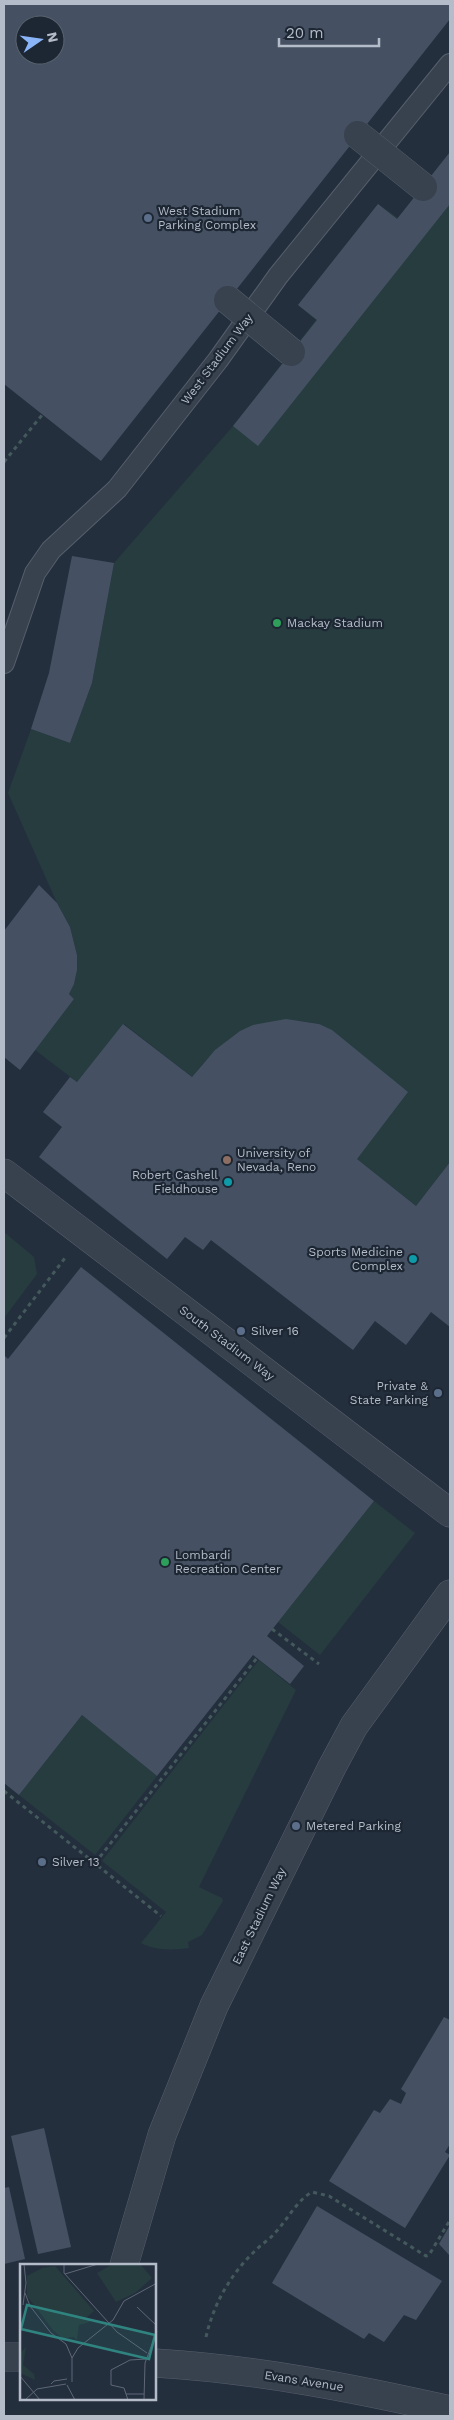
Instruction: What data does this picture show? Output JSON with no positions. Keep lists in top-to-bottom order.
{
  "streets": {
    "street": ["South Stadium Way", "East Stadium Way", "Evans Avenue"],
    "lane": ["West Stadium Way"]
  },
  "places": [
    "West Stadium Parking Complex",
    "Mackay Stadium",
    "University of Nevada, Reno",
    "Robert Cashell Fieldhouse",
    "Sports Medicine Complex",
    "Silver 16",
    "Private & State Parking",
    "Lombardi Recreation Center",
    "Metered Parking",
    "Silver 13"
  ],
  "scale_bar": "20 m",
  "north": "right"
}
